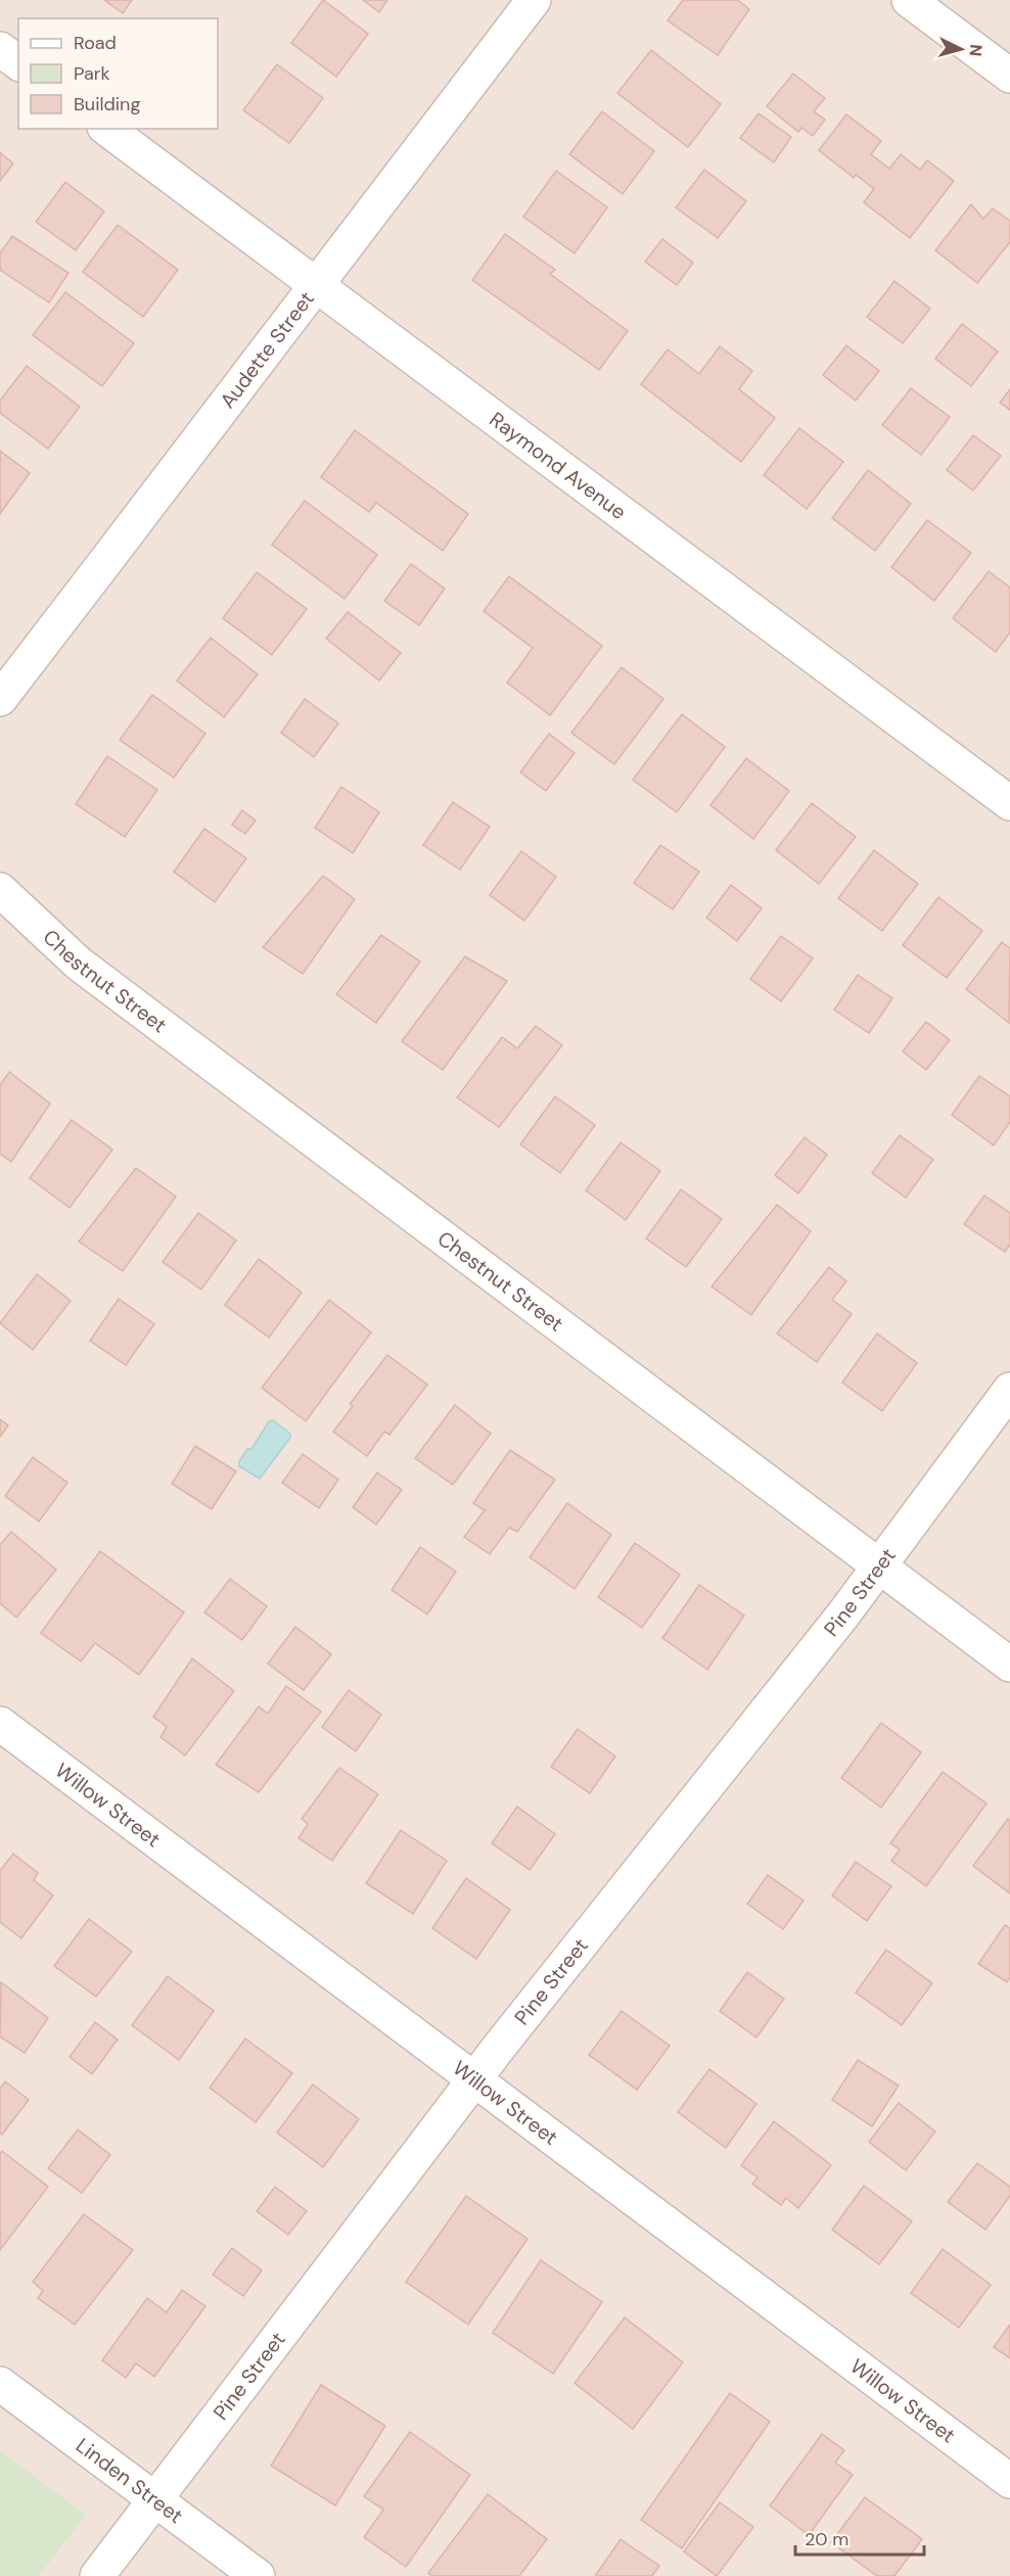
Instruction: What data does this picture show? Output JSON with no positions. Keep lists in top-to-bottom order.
{
  "streets": {
    "street": [
      "Audette Street",
      "Raymond Avenue",
      "Chestnut Street",
      "Pine Street",
      "Willow Street",
      "Linden Street"
    ]
  },
  "crossings": [
    ["Audette Street", "Raymond Avenue"],
    ["Chestnut Street", "Pine Street"],
    ["Pine Street", "Willow Street"],
    ["Pine Street", "Linden Street"]
  ],
  "legend": ["Road", "Park", "Building"],
  "scale_bar": "20 m",
  "north": "right"
}
